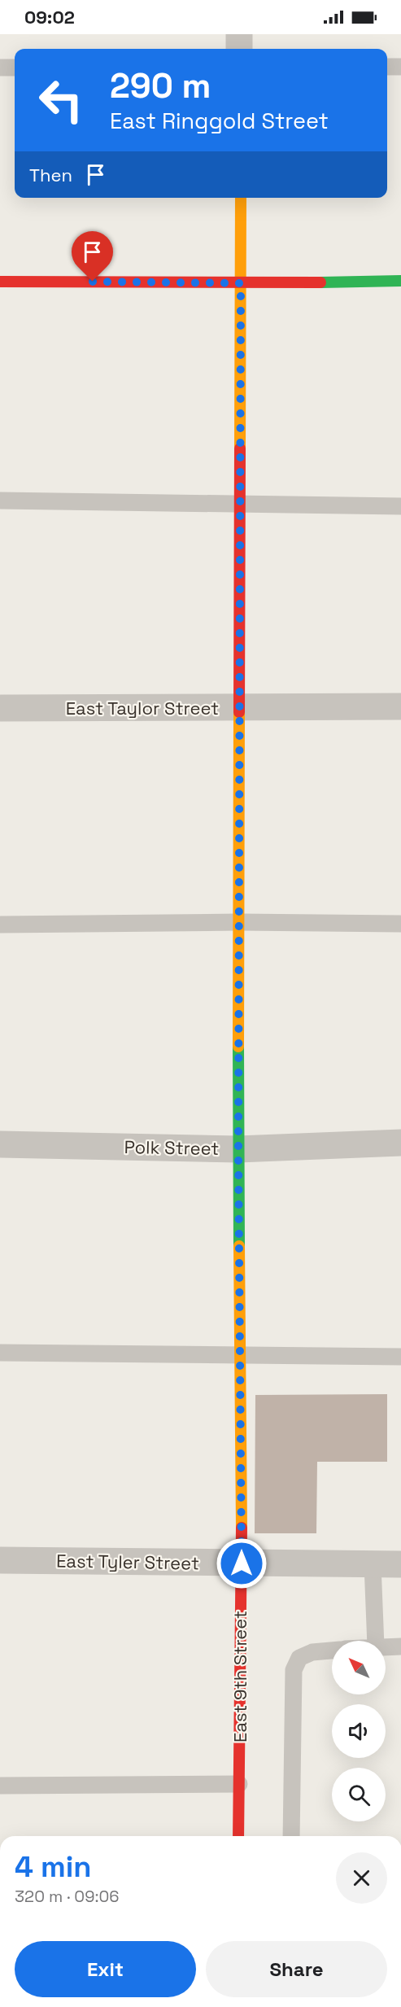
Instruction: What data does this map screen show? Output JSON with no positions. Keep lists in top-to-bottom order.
{
  "streets": {
    "street": [
      "East Taylor Street",
      "Polk Street",
      "East Tyler Street",
      "East 9th Street"
    ]
  },
  "crossings": [
    ["East Taylor Street", "East 9th Street"],
    ["Polk Street", "East 9th Street"],
    ["East Tyler Street", "East 9th Street"]
  ],
  "north": "top left",
  "page": {
    "status": "09:02",
    "turn": ["290 m", "East Ringgold Street"],
    "then": "Then",
    "heading": ["4 min", "320 m · 09:06"],
    "buttons": ["Exit", "Share"]
  }
}
